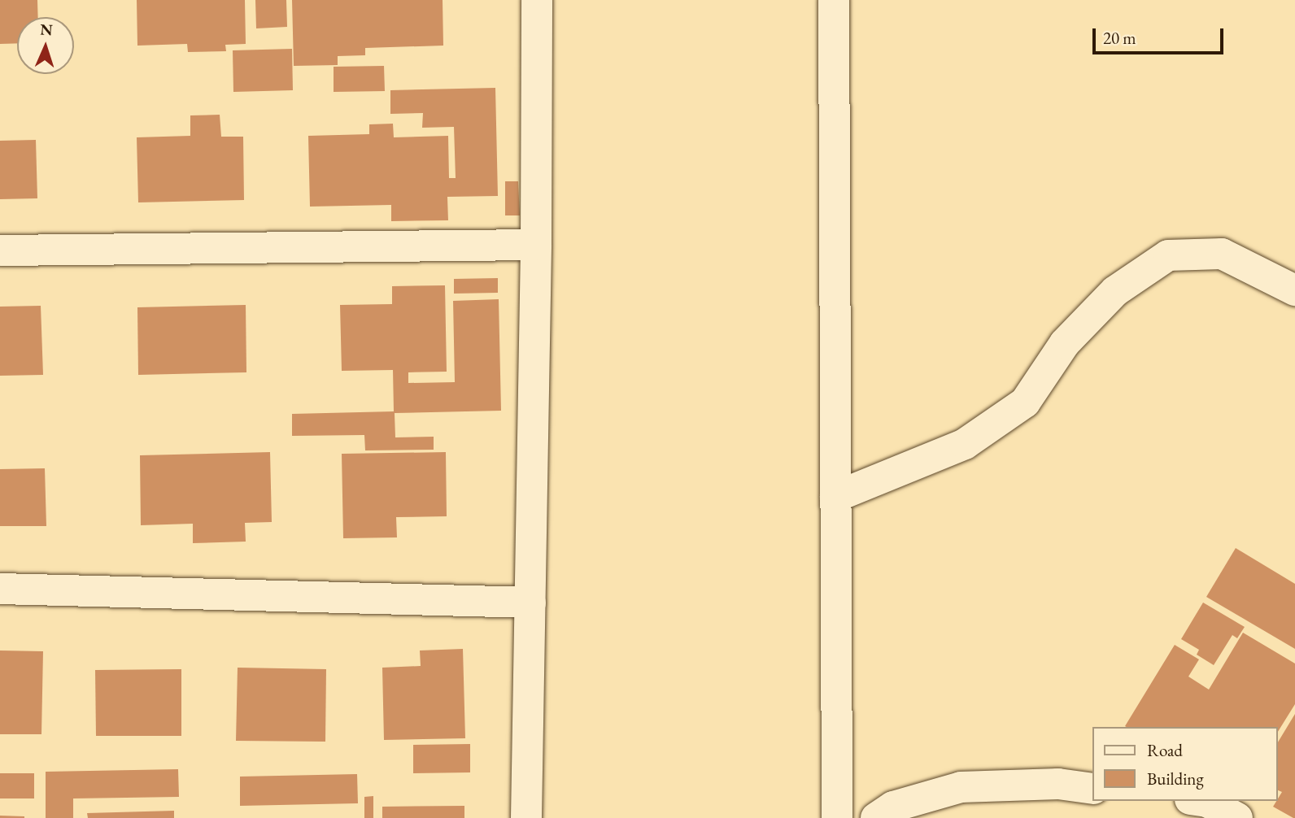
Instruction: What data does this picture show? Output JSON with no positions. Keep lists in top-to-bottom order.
{
  "legend": ["Road", "Building"],
  "scale_bar": "20 m",
  "north": "top"
}
